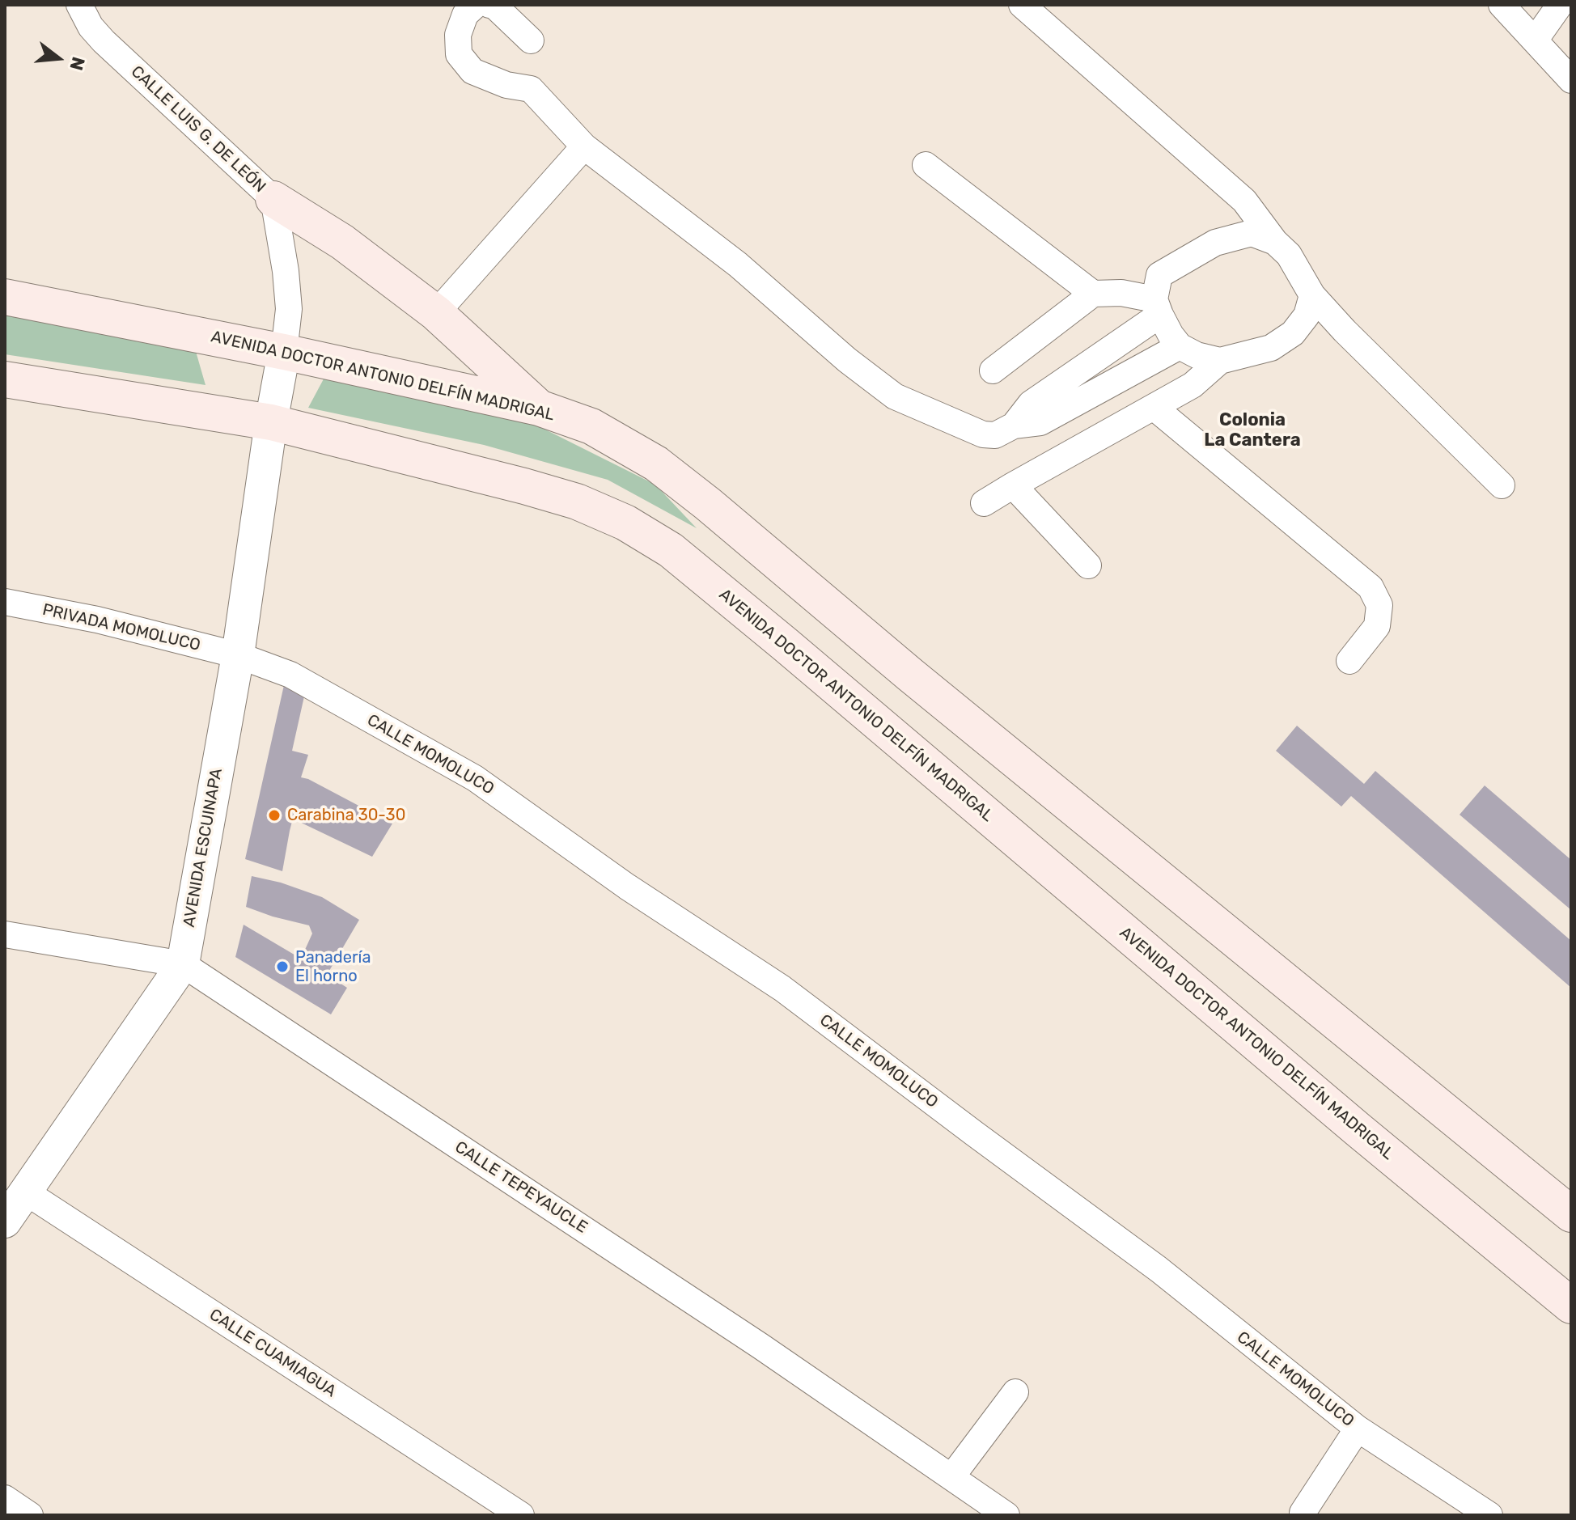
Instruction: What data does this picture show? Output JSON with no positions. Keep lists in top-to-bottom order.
{
  "streets": {
    "main road": ["AVENIDA DOCTOR ANTONIO DELFÍN MADRIGAL"],
    "street": [
      "CALLE LUIS G. DE LEÓN",
      "PRIVADA MOMOLUCO",
      "CALLE MOMOLUCO",
      "AVENIDA ESCUINAPA",
      "CALLE TEPEYAUCLE",
      "CALLE CUAMIAGUA"
    ]
  },
  "crossings": [
    ["CALLE LUIS G. DE LEÓN", "AVENIDA DOCTOR ANTONIO DELFÍN MADRIGAL"],
    ["CALLE LUIS G. DE LEÓN", "AVENIDA ESCUINAPA"],
    ["AVENIDA DOCTOR ANTONIO DELFÍN MADRIGAL", "AVENIDA ESCUINAPA"],
    ["PRIVADA MOMOLUCO", "CALLE MOMOLUCO"],
    ["PRIVADA MOMOLUCO", "AVENIDA ESCUINAPA"],
    ["CALLE MOMOLUCO", "AVENIDA ESCUINAPA"],
    ["AVENIDA ESCUINAPA", "CALLE TEPEYAUCLE"],
    ["AVENIDA ESCUINAPA", "CALLE CUAMIAGUA"]
  ],
  "districts": ["Colonia La Cantera"],
  "places": ["Carabina 30-30", "Panadería El horno"],
  "north": "right"
}
